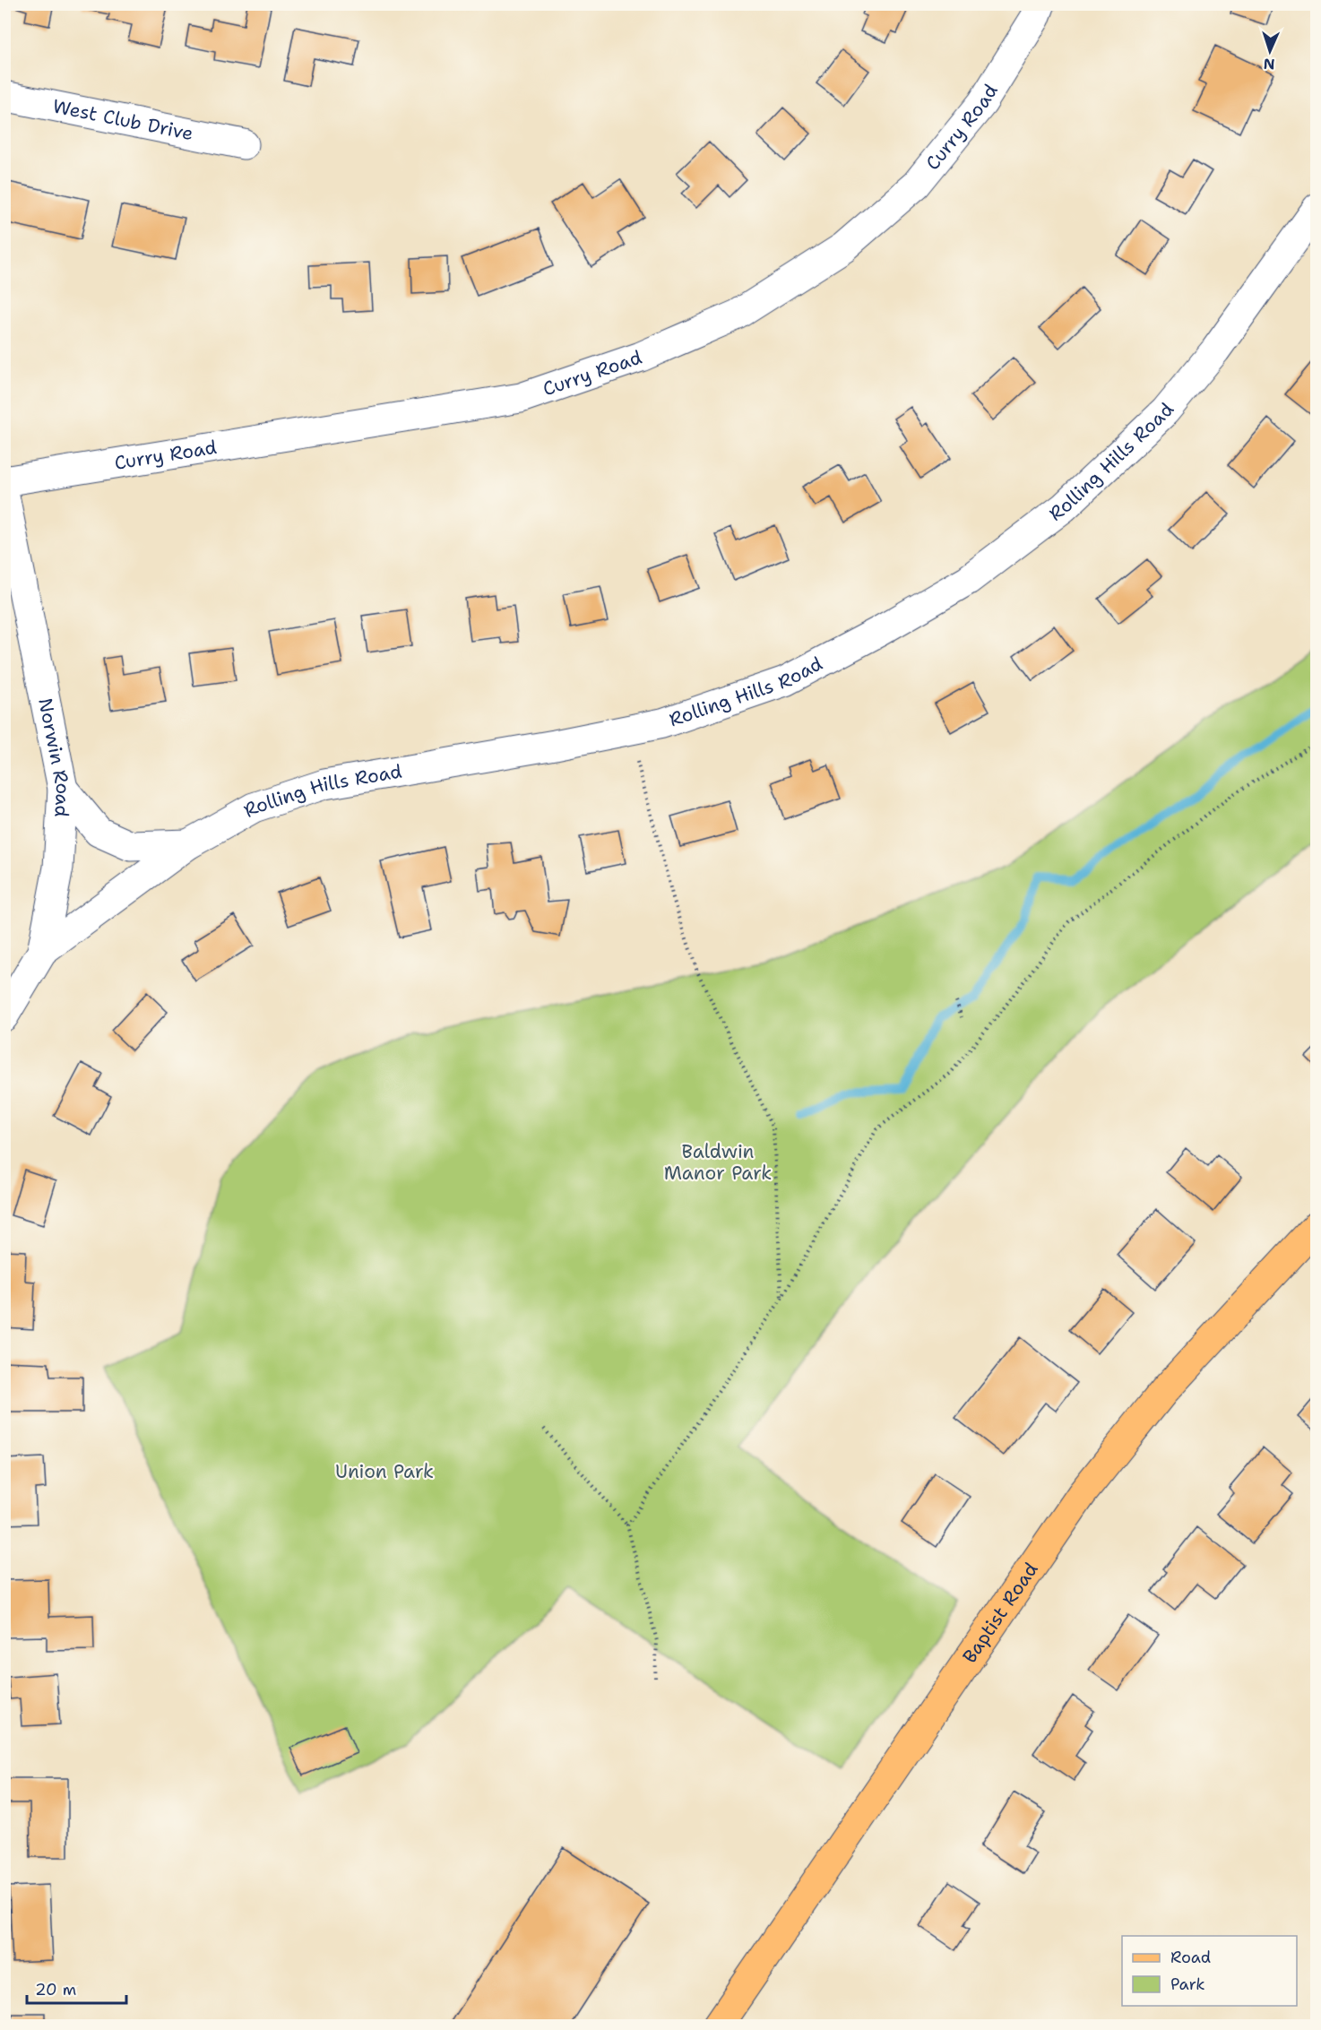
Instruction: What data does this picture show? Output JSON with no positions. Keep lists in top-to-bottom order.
{
  "streets": {
    "main road": ["Baptist Road"],
    "street": [
      "West Club Drive",
      "Curry Road",
      "Rolling Hills Road",
      "Norwin Road"
    ]
  },
  "crossings": [
    ["Rolling Hills Road", "Norwin Road"]
  ],
  "parks": ["Baldwin Manor Park", "Union Park"],
  "legend": ["Road", "Park"],
  "scale_bar": "20 m",
  "north": "bottom"
}
